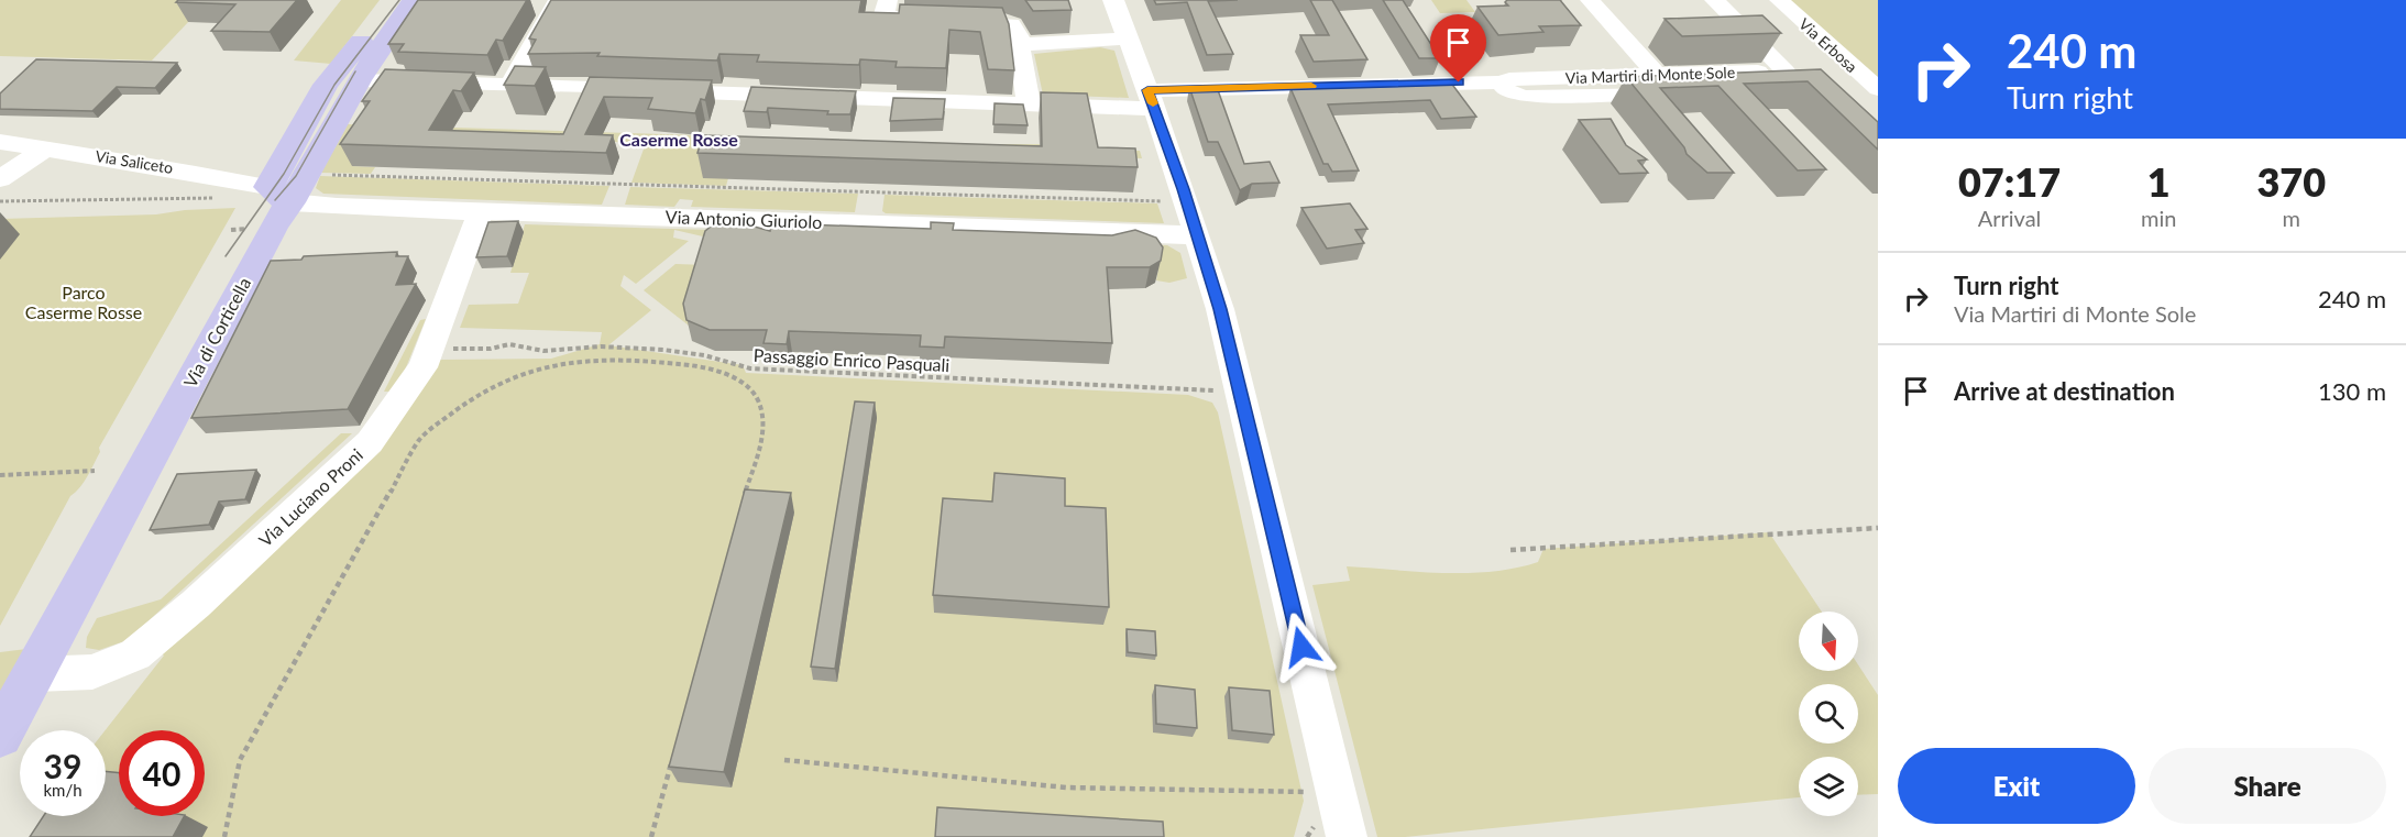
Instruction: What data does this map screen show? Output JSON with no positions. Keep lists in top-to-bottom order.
{
  "streets": {
    "main road": ["Via di Corticella"],
    "street": [
      "Via Erbosa",
      "Via Martiri di Monte Sole",
      "Via Saliceto",
      "Via Antonio Giuriolo",
      "Via Luciano Proni"
    ],
    "path": ["Passaggio Enrico Pasquali"]
  },
  "crossings": [
    ["Via Martiri di Monte Sole", "Via di Corticella"],
    ["Via Saliceto", "Via Antonio Giuriolo"],
    ["Via Saliceto", "Via di Corticella"],
    ["Via Antonio Giuriolo", "Via di Corticella"],
    ["Via Antonio Giuriolo", "Via Luciano Proni"],
    ["Via di Corticella", "Via Luciano Proni"]
  ],
  "districts": ["Caserme Rosse"],
  "parks": ["Parco Caserme Rosse"],
  "north": "bottom",
  "page": {
    "turn": ["240 m", "Turn right"],
    "eta": [
      "07:17",
      "Arrival",
      "1",
      "min",
      "370",
      "m"
    ],
    "list": [
      {
        "name": "Turn right",
        "note": "Via Martiri di Monte Sole",
        "value": "240 m"
      },
      {
        "name": "Arrive at destination",
        "value": "130 m"
      }
    ],
    "speed": "39 km/h",
    "limit": "40",
    "buttons": ["Exit", "Share"]
  }
}
